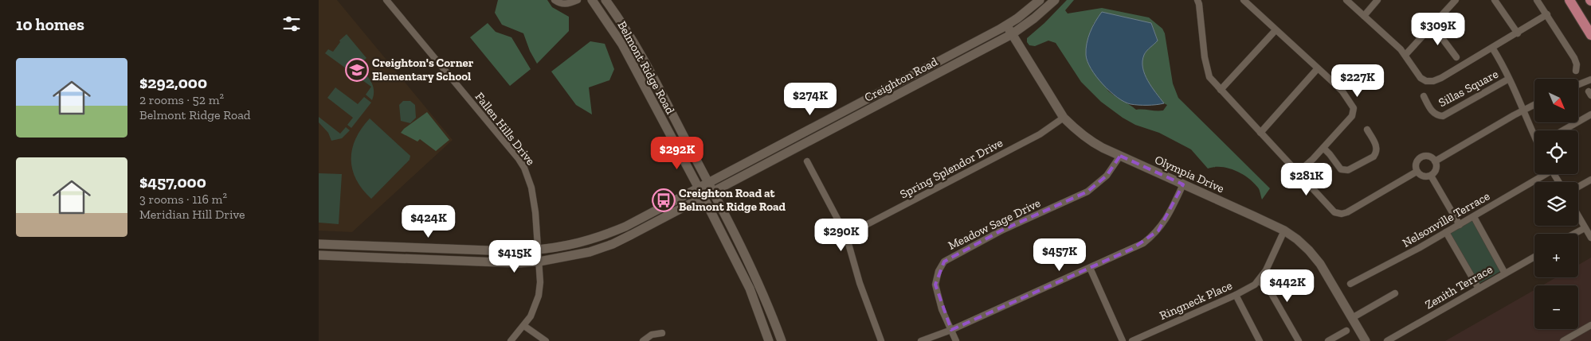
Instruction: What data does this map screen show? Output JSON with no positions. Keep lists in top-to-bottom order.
{
  "streets": {
    "street": [
      "Belmont Ridge Road",
      "Creighton Road",
      "Sillas Square",
      "Fallen Hills Drive",
      "Spring Splendor Drive",
      "Olympia Drive",
      "Nelsonville Terrace",
      "Meadow Sage Drive",
      "Zenith Terrace",
      "Ringneck Place"
    ]
  },
  "crossings": [
    ["Belmont Ridge Road", "Creighton Road"],
    ["Creighton Road", "Fallen Hills Drive"],
    ["Creighton Road", "Olympia Drive"],
    ["Spring Splendor Drive", "Olympia Drive"],
    ["Olympia Drive", "Meadow Sage Drive"],
    ["Olympia Drive", "Ringneck Place"]
  ],
  "places": {
    "school or university": ["Creighton's Corner Elementary School"],
    "bus stop": ["Creighton Road at Belmont Ridge Road"]
  },
  "north": "bottom right",
  "page": {
    "heading": "10 homes",
    "price": [
      "$309K",
      "$227K",
      "$274K",
      "$292K",
      "$281K",
      "$424K",
      "$290K",
      "$457K",
      "$415K",
      "$442K"
    ],
    "list": [
      {
        "name": "$292,000",
        "note": "2 rooms · 52 m² · Belmont Ridge Road"
      },
      {
        "name": "$457,000",
        "note": "3 rooms · 116 m² · Meridian Hill Drive"
      }
    ],
    "map_buttons": ["+", "−"]
  }
}
